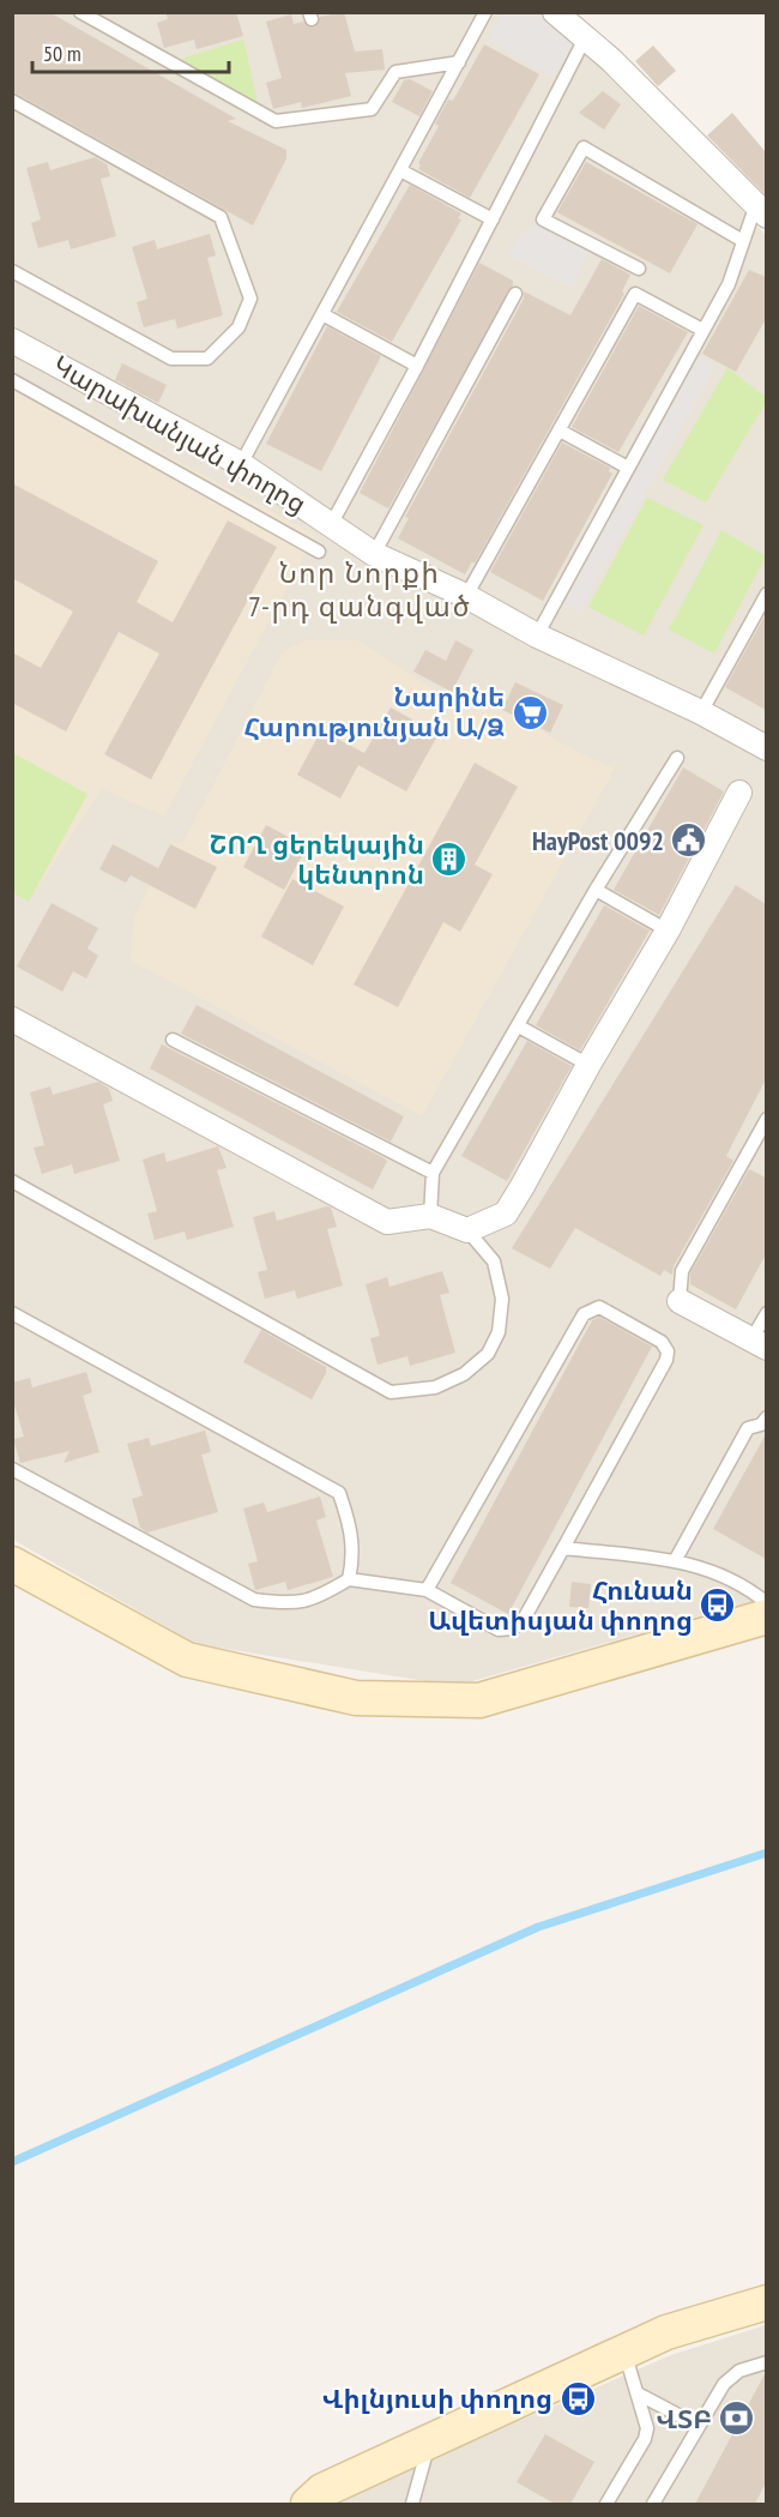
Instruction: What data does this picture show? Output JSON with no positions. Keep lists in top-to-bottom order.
{
  "streets": {
    "street": ["Կարախանյան փողոց"]
  },
  "districts": ["Նոր Նորքի 7-րդ զանգված"],
  "places": {
    "supermarket": ["Նարինե Հարությունյան Ա/Ձ"],
    "public building": ["HayPost 0092"],
    "building": ["ՇՈՂ ցերեկային կենտրոն"],
    "bus stop": ["Հունան Ավետիսյան փողոց", "Վիլնյուսի փողոց"],
    "bank": ["ՎՏԲ"]
  },
  "scale_bar": "50 m"
}
